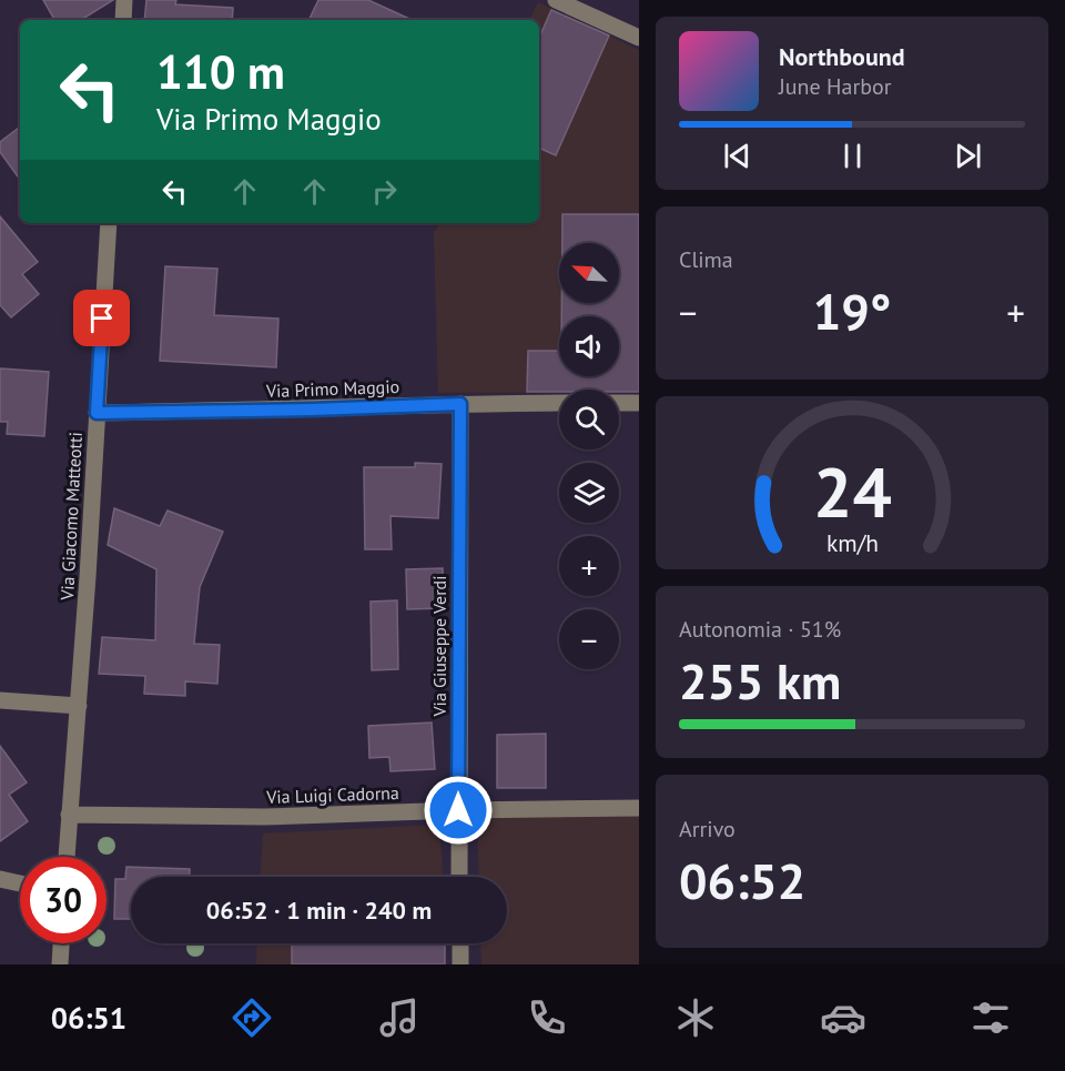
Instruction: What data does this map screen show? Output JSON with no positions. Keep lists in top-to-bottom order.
{
  "streets": {
    "street": [
      "Via Primo Maggio",
      "Via Giacomo Matteotti",
      "Via Giuseppe Verdi",
      "Via Luigi Cadorna"
    ]
  },
  "crossings": [
    ["Via Primo Maggio", "Via Giacomo Matteotti"],
    ["Via Primo Maggio", "Via Giuseppe Verdi"],
    ["Via Giacomo Matteotti", "Via Luigi Cadorna"],
    ["Via Giuseppe Verdi", "Via Luigi Cadorna"]
  ],
  "north": "top left",
  "page": {
    "turn": ["110 m", "Via Primo Maggio"],
    "song": ["Northbound", "June Harbor"],
    "tile": [
      "Clima",
      ["Autonomia · 51%", "255 km"],
      ["Arrivo", "06:52"]
    ],
    "map_buttons": ["+", "−"],
    "heat": ["−", "19°", "+"],
    "limit": "30",
    "trip": "06:52 · 1 min · 240 m",
    "tabs": "06:51",
    "gauge": ["24", "km/h"]
  }
}
